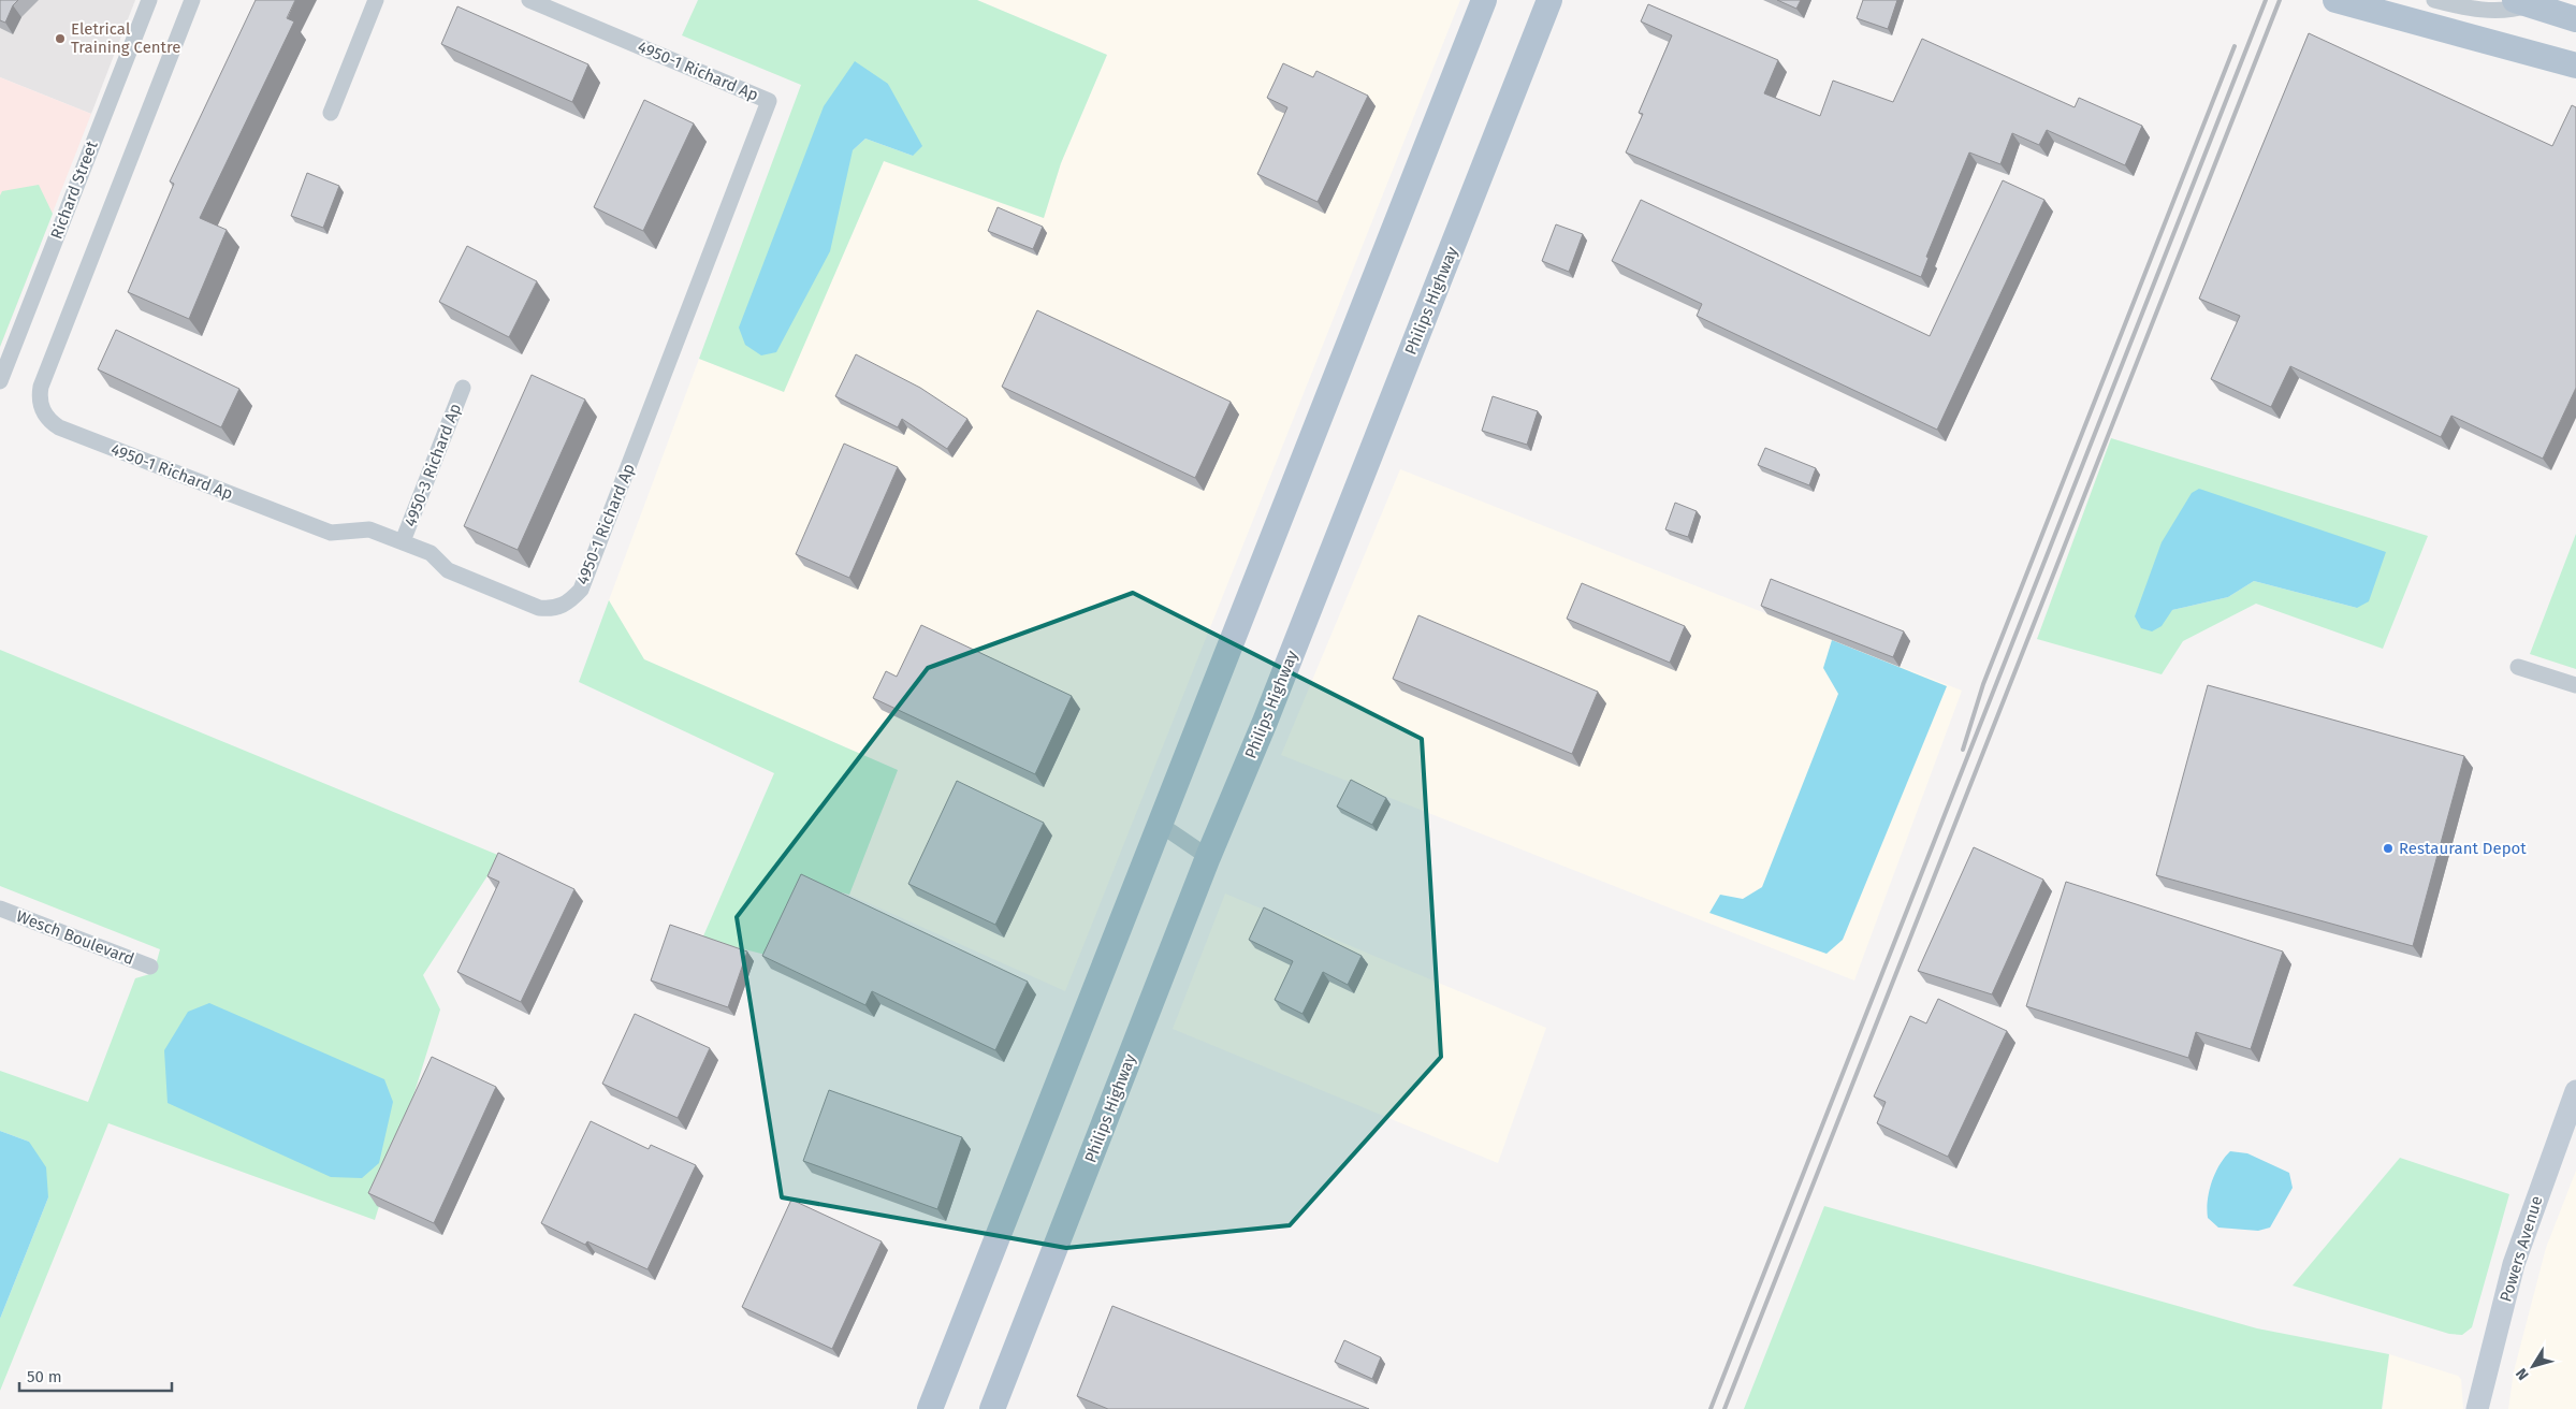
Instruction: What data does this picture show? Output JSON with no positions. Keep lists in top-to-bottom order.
{
  "streets": {
    "main road": ["Philips Highway"],
    "street": [
      "4950-1 Richard Ap",
      "Richard Street",
      "4950-3 Richard Ap",
      "Wesch Boulevard",
      "Powers Avenue"
    ]
  },
  "crossings": [
    ["4950-1 Richard Ap", "4950-3 Richard Ap"]
  ],
  "places": ["Eletrical Training Centre", "Restaurant Depot"],
  "scale_bar": "50 m",
  "north": "bottom left"
}
